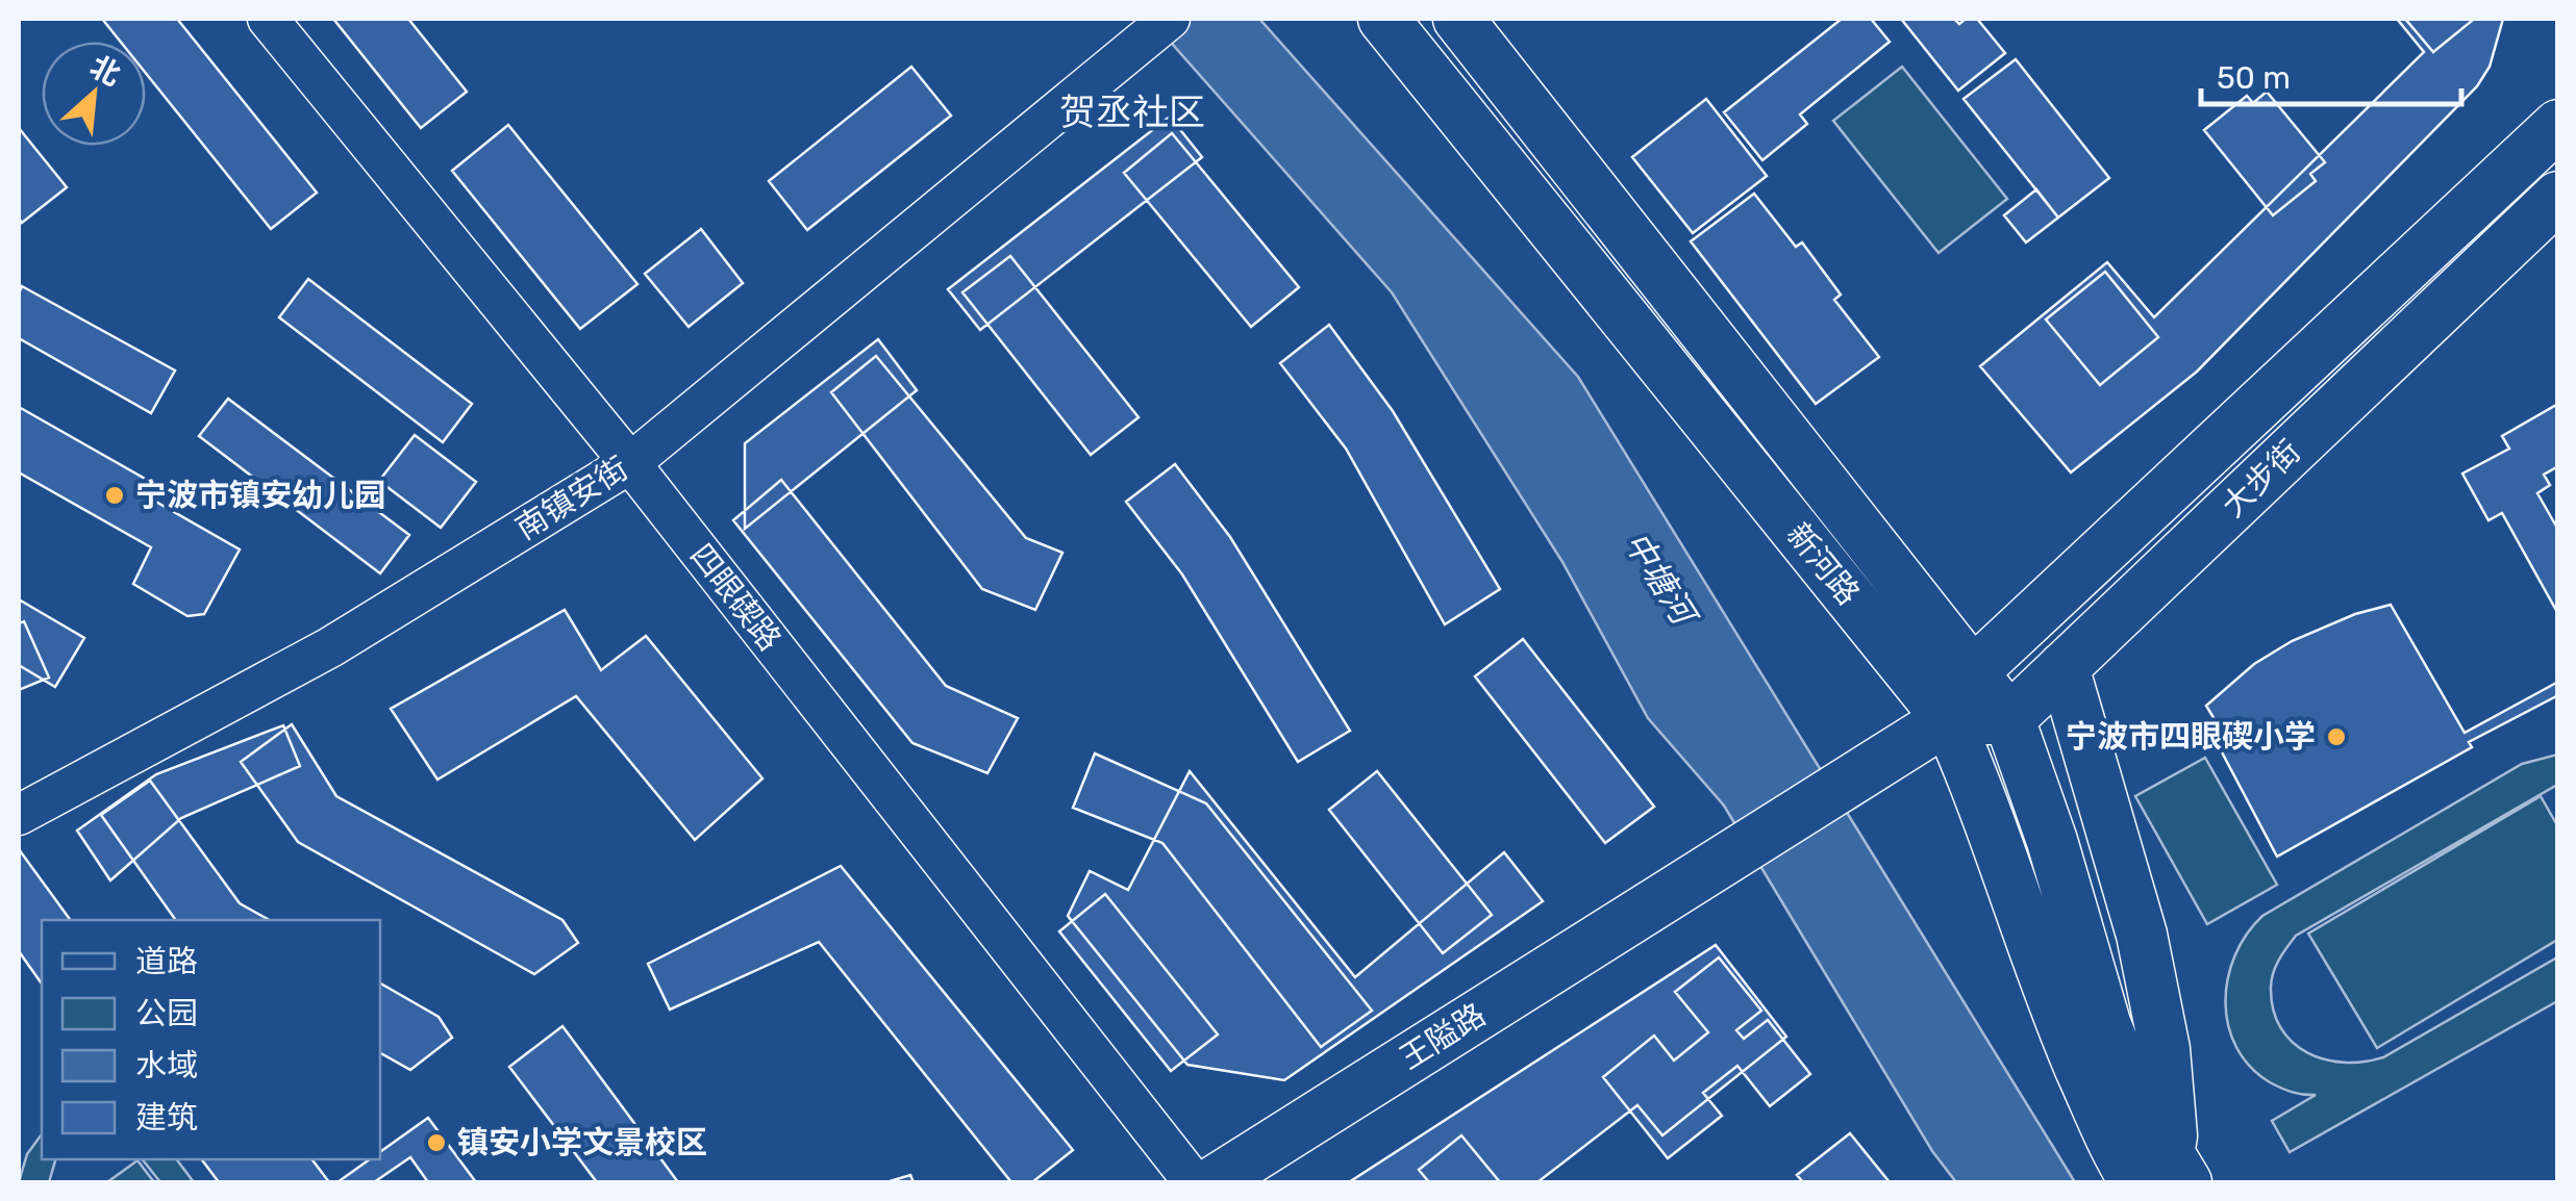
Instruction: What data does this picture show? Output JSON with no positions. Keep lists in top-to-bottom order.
{
  "streets": {
    "main road": ["大步街", "新河路", "王隘路"],
    "street": ["南镇安街", "四眼碶路"]
  },
  "crossings": [
    ["大步街", "新河路"],
    ["大步街", "王隘路"],
    ["南镇安街", "四眼碶路"],
    ["新河路", "王隘路"]
  ],
  "districts": ["贺丞社区"],
  "water": ["中塘河"],
  "places": ["宁波市镇安幼儿园", "宁波市四眼碶小学", "镇安小学文景校区"],
  "legend": [
    "道路",
    "公园",
    "水域",
    "建筑"
  ],
  "scale_bar": "50 m",
  "north": "top right"
}
